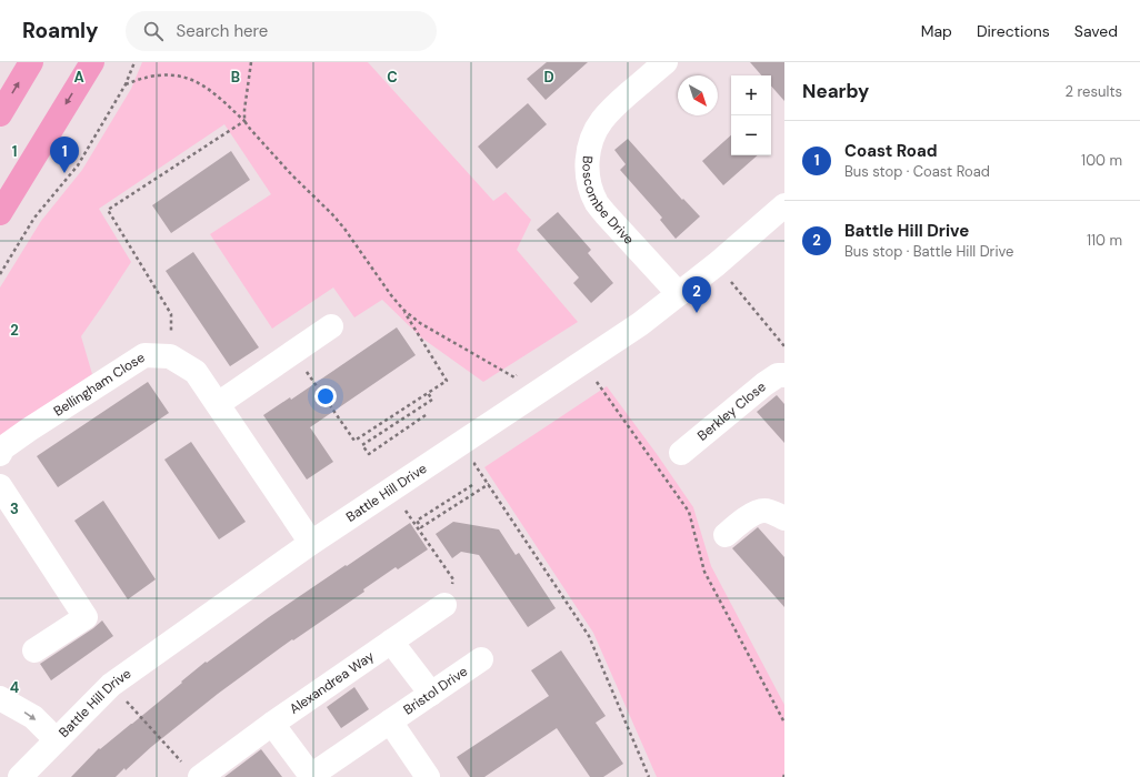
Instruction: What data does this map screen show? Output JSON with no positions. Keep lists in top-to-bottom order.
{
  "streets": {
    "street": [
      "Boscombe Drive",
      "Bellingham Close",
      "Berkley Close",
      "Battle Hill Drive",
      "Alexandrea Way",
      "Bristol Drive"
    ]
  },
  "crossings": [
    ["Boscombe Drive", "Battle Hill Drive"],
    ["Bellingham Close", "Battle Hill Drive"]
  ],
  "north": "bottom right",
  "page": {
    "header": "Roamly",
    "search": "Search here",
    "nav": ["Map", "Directions", "Saved"],
    "heading": ["Nearby", "2 results"],
    "map_buttons": ["+", "−"],
    "list": [
      {
        "mark": "1",
        "name": "Coast Road",
        "note": "Bus stop · Coast Road",
        "value": "100 m"
      },
      {
        "mark": "2",
        "name": "Battle Hill Drive",
        "note": "Bus stop · Battle Hill Drive",
        "value": "110 m"
      }
    ],
    "pins": ["1", "2"]
  },
  "grid": {
    "columns": [
      "A",
      "B",
      "C",
      "D"
    ],
    "rows": [
      "1",
      "2",
      "3",
      "4"
    ]
  }
}
